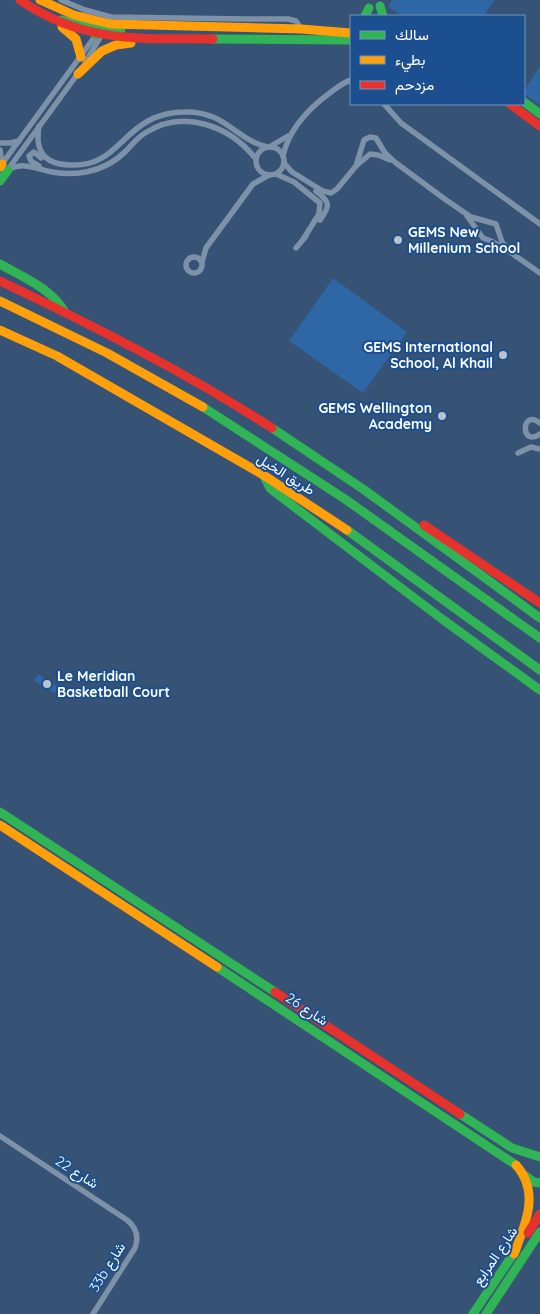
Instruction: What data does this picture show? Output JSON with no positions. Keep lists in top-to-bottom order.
{
  "streets": {
    "main road": ["طريق الخيل", "شارع 26", "شارع المرابع"],
    "street": ["شارع 22", "33b شارع"]
  },
  "crossings": [
    ["شارع 22", "33b شارع"]
  ],
  "places": [
    "GEMS New Millenium School",
    "GEMS International School, Al Khail",
    "GEMS Wellington Academy",
    "Le Meridian Basketball Court"
  ],
  "legend": ["سالك", "بطيء", "مزدحم"]
}
